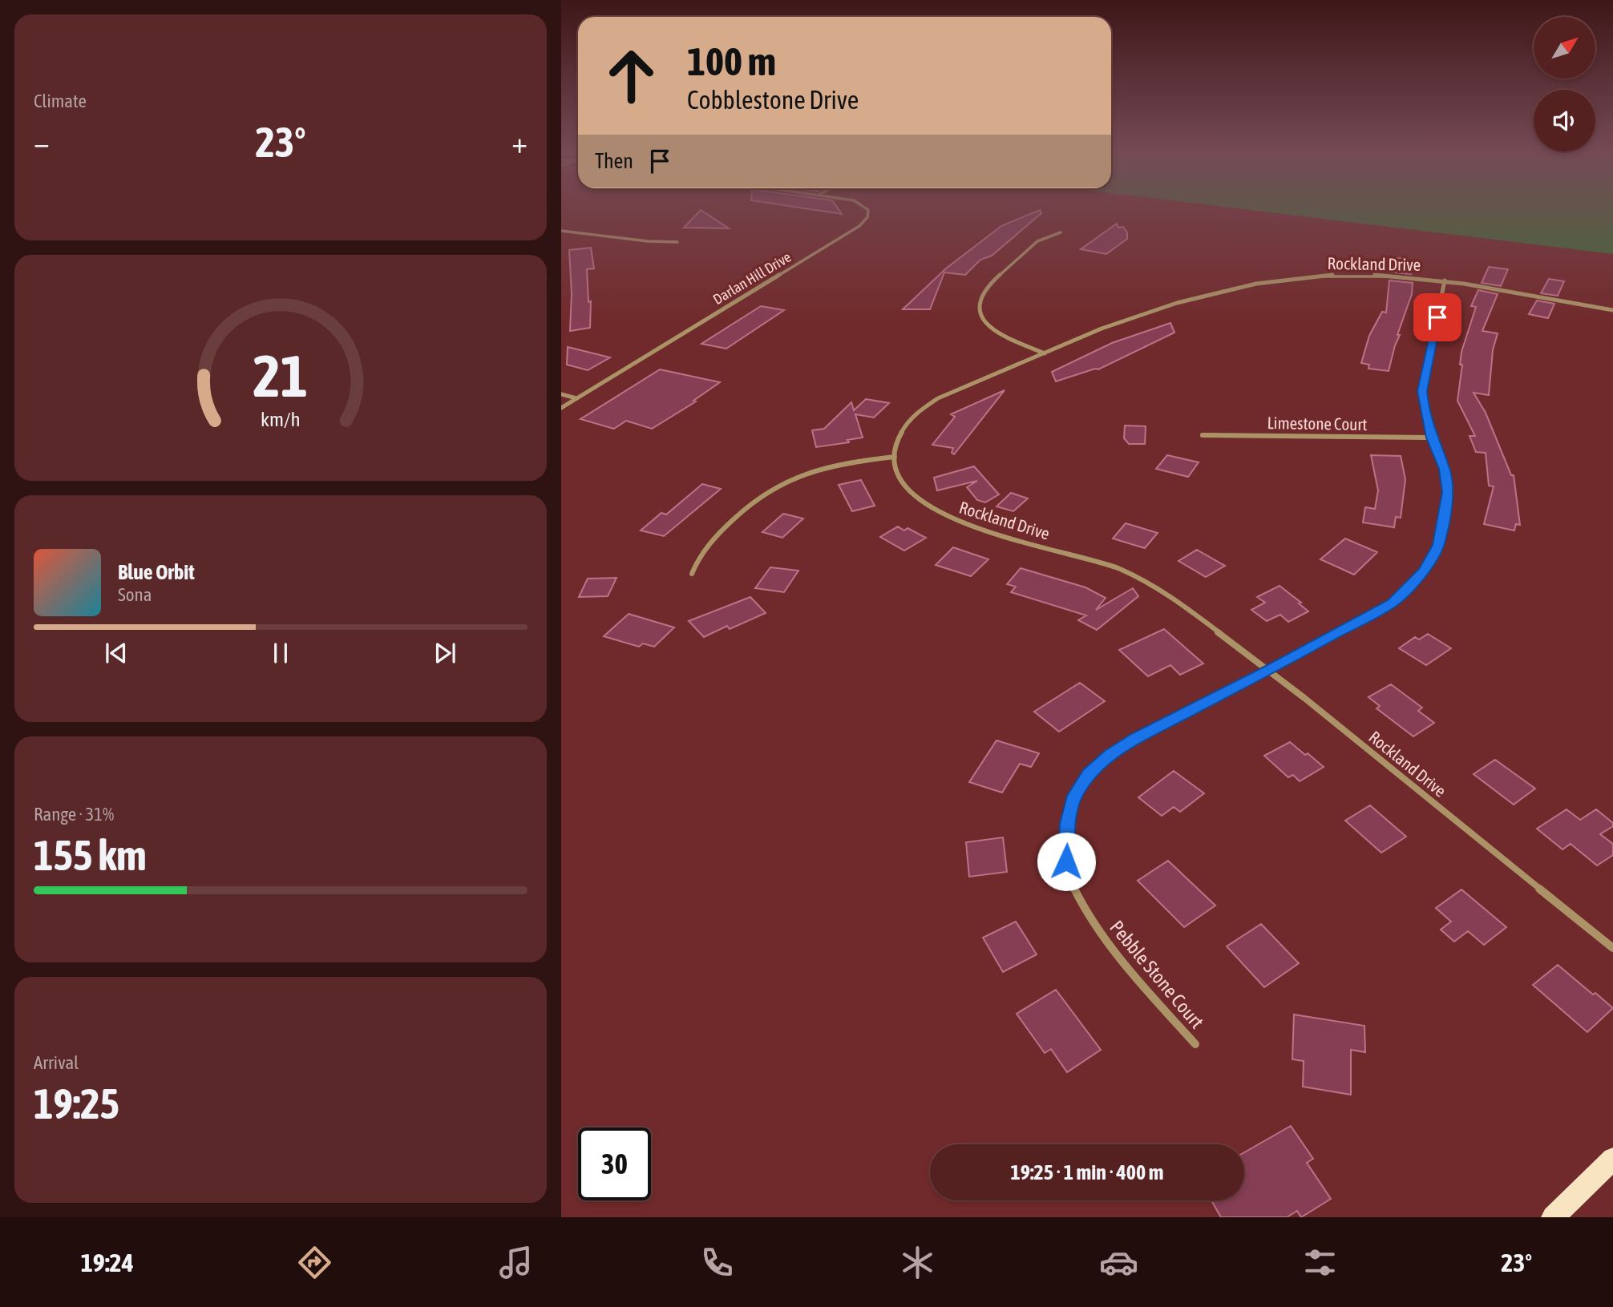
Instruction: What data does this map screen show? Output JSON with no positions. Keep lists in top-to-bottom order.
{
  "streets": {
    "street": [
      "Rockland Drive",
      "Darlan Hill Drive",
      "Limestone Court",
      "Pebble Stone Court"
    ]
  },
  "crossings": [
    ["Rockland Drive", "Pebble Stone Court"],
    ["Limestone Court", "Pebble Stone Court"]
  ],
  "north": "top right",
  "page": {
    "tile": [
      "Climate",
      ["Range · 31%", "155 km"],
      ["Arrival", "19:25"]
    ],
    "turn": ["100 m", "Cobblestone Drive"],
    "heat": ["−", "23°", "+"],
    "then": "Then",
    "song": ["Blue Orbit", "Sona"],
    "limit": "30",
    "trip": "19:25 · 1 min · 400 m",
    "tabs": ["19:24", "23°"],
    "gauge": ["21", "km/h"]
  }
}
